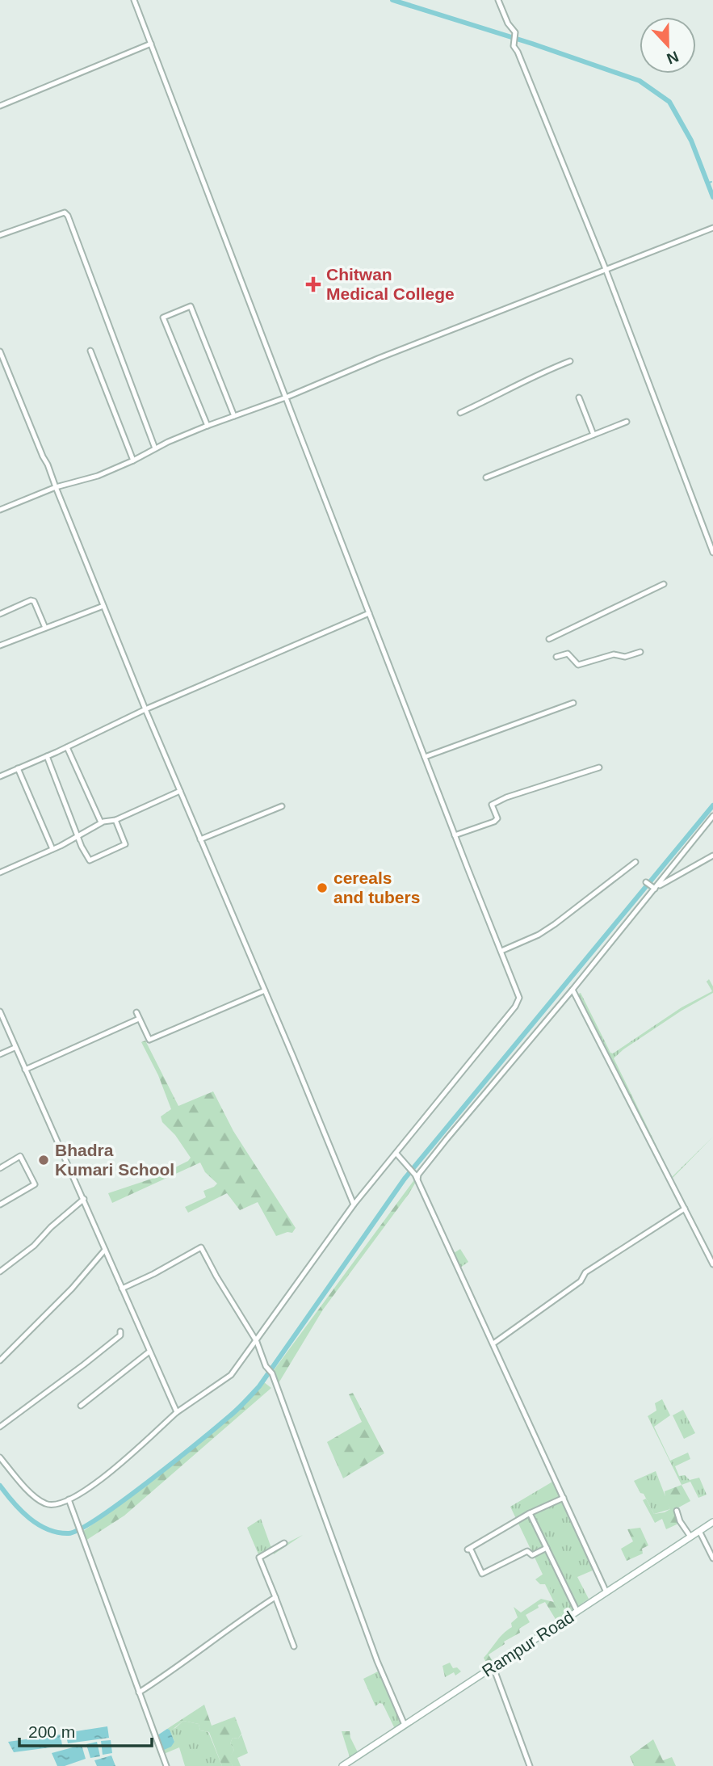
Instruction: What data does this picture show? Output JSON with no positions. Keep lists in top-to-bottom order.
{
  "streets": {
    "main road": ["Rampur Road"]
  },
  "places": {
    "health": ["Chitwan Medical College"],
    "other": ["cereals and tubers", "Bhadra Kumari School"]
  },
  "scale_bar": "200 m",
  "north": "bottom"
}
